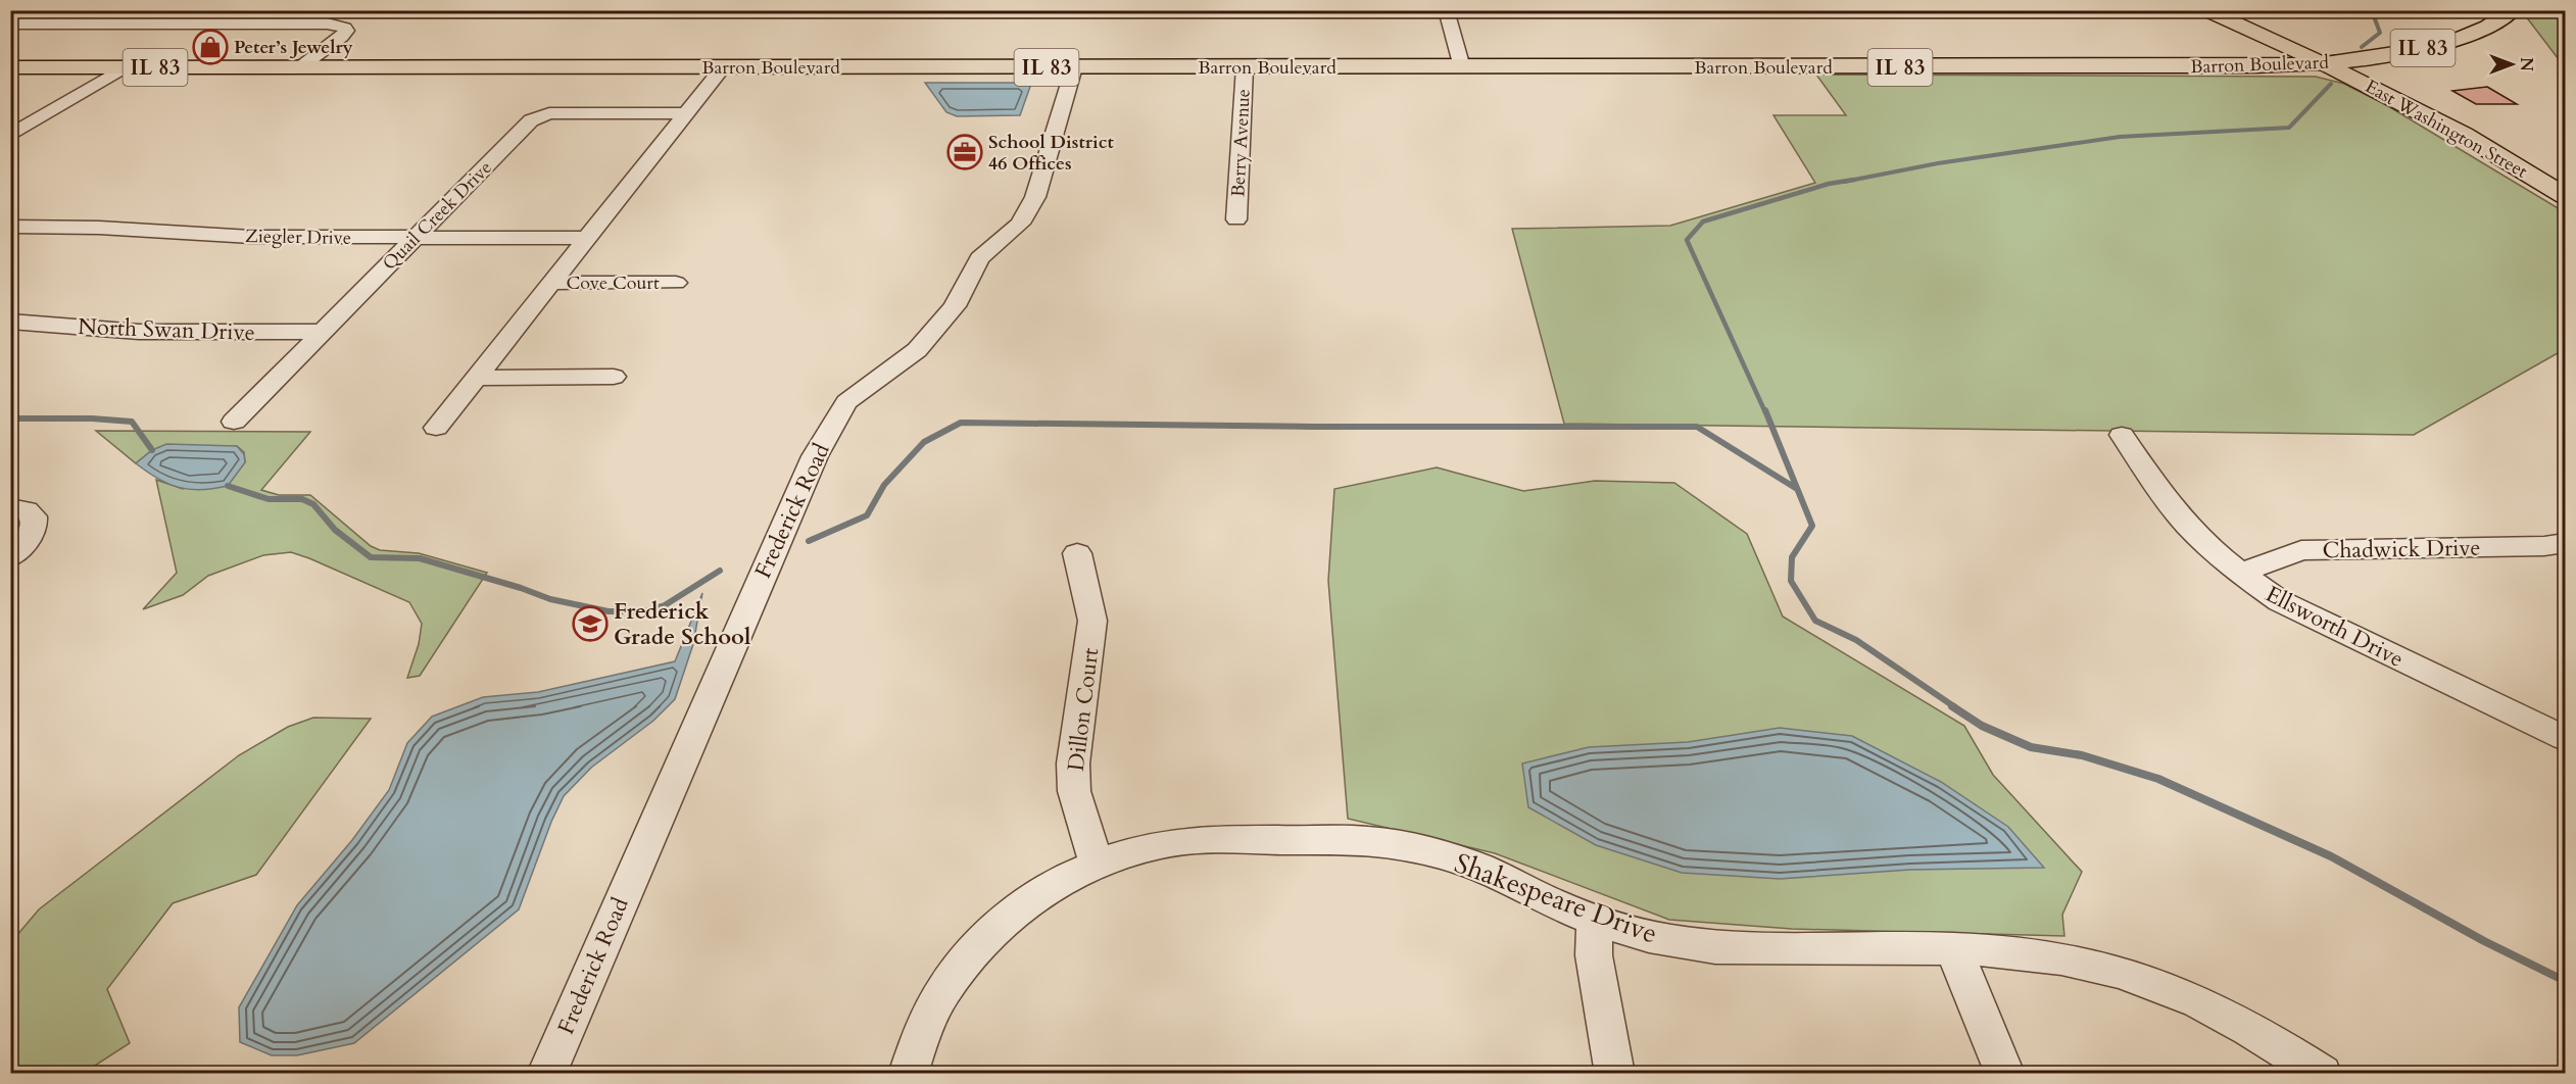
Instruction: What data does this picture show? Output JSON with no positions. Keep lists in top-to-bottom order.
{
  "streets": {
    "main road": ["IL 83", "Barron Boulevard", "East Washington Street"],
    "street": [
      "Berry Avenue",
      "Quail Creek Drive",
      "Ziegler Drive",
      "Cove Court",
      "North Swan Drive",
      "Frederick Road",
      "Chadwick Drive",
      "Ellsworth Drive",
      "Dillon Court",
      "Shakespeare Drive"
    ]
  },
  "crossings": [
    ["Barron Boulevard", "East Washington Street"],
    ["Barron Boulevard", "Berry Avenue"],
    ["Barron Boulevard", "Frederick Road"],
    ["Quail Creek Drive", "Ziegler Drive"],
    ["Quail Creek Drive", "North Swan Drive"],
    ["Chadwick Drive", "Ellsworth Drive"],
    ["Dillon Court", "Shakespeare Drive"]
  ],
  "places": {
    "shop": ["Peter’s Jewelry"],
    "office": ["School District 46 Offices"],
    "school or university": ["Frederick Grade School"]
  },
  "north": "right"
}
